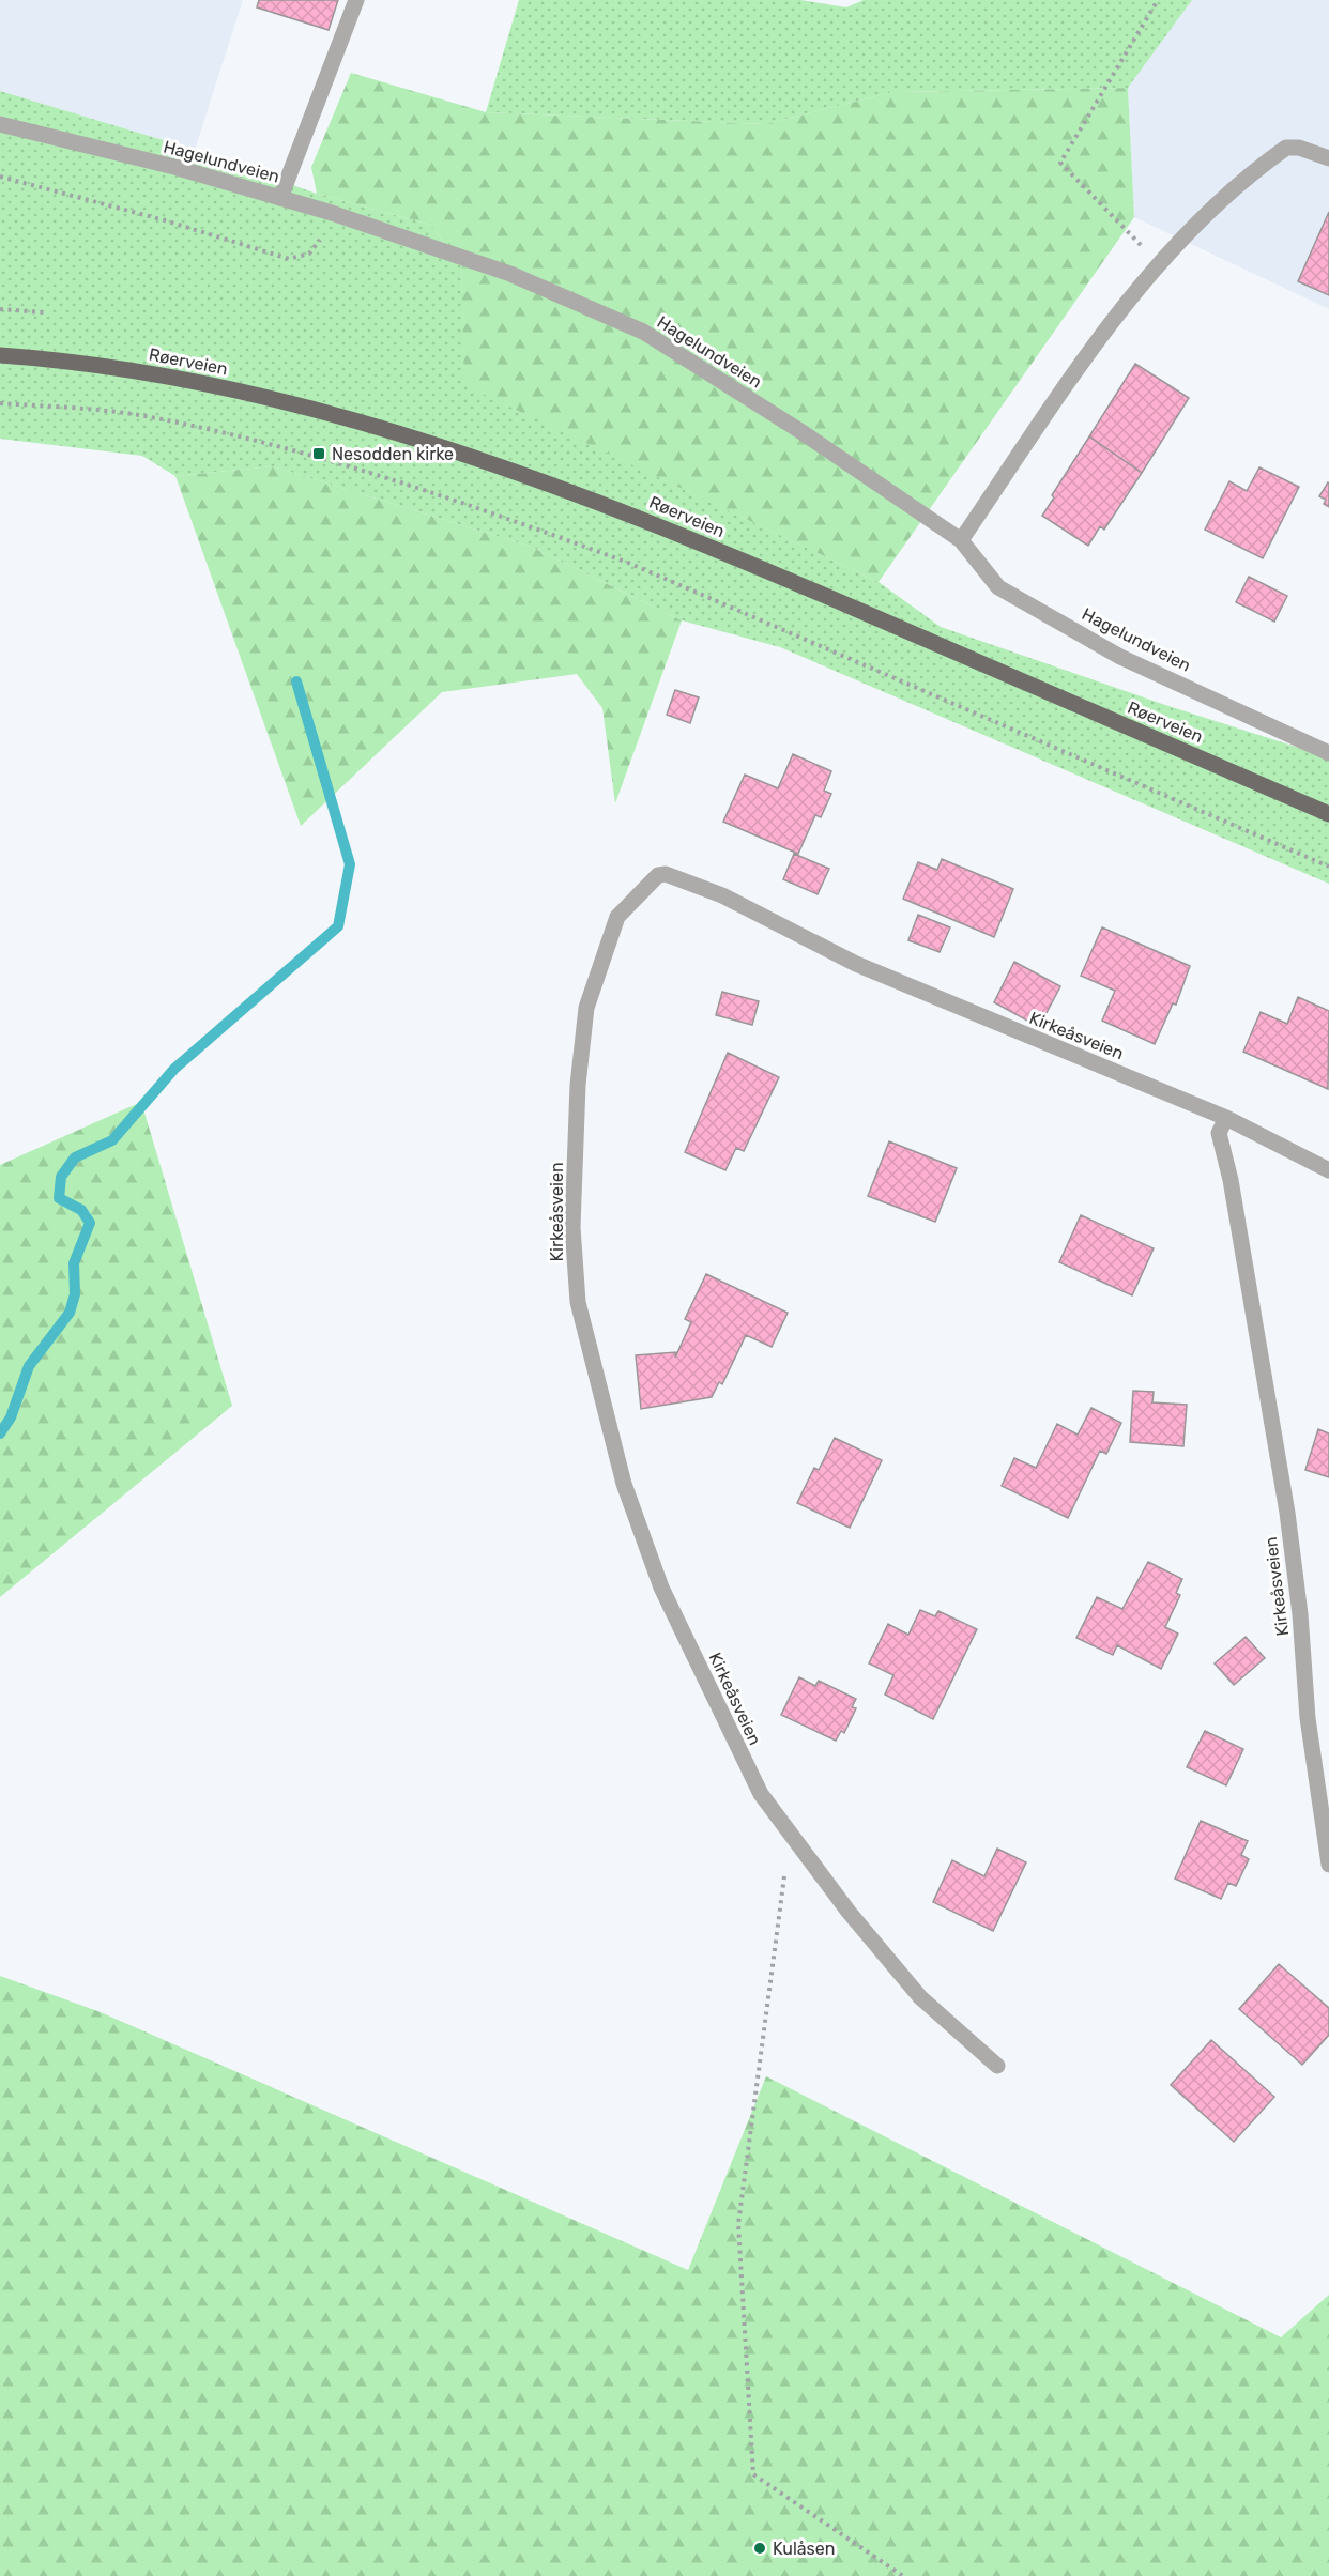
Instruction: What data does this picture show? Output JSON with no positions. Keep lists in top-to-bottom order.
{
  "streets": {
    "main road": ["Røerveien"],
    "street": ["Hagelundveien", "Kirkeåsveien"]
  },
  "places": {
    "transit": ["Nesodden kirke"],
    "other": ["Kulåsen"]
  }
}
